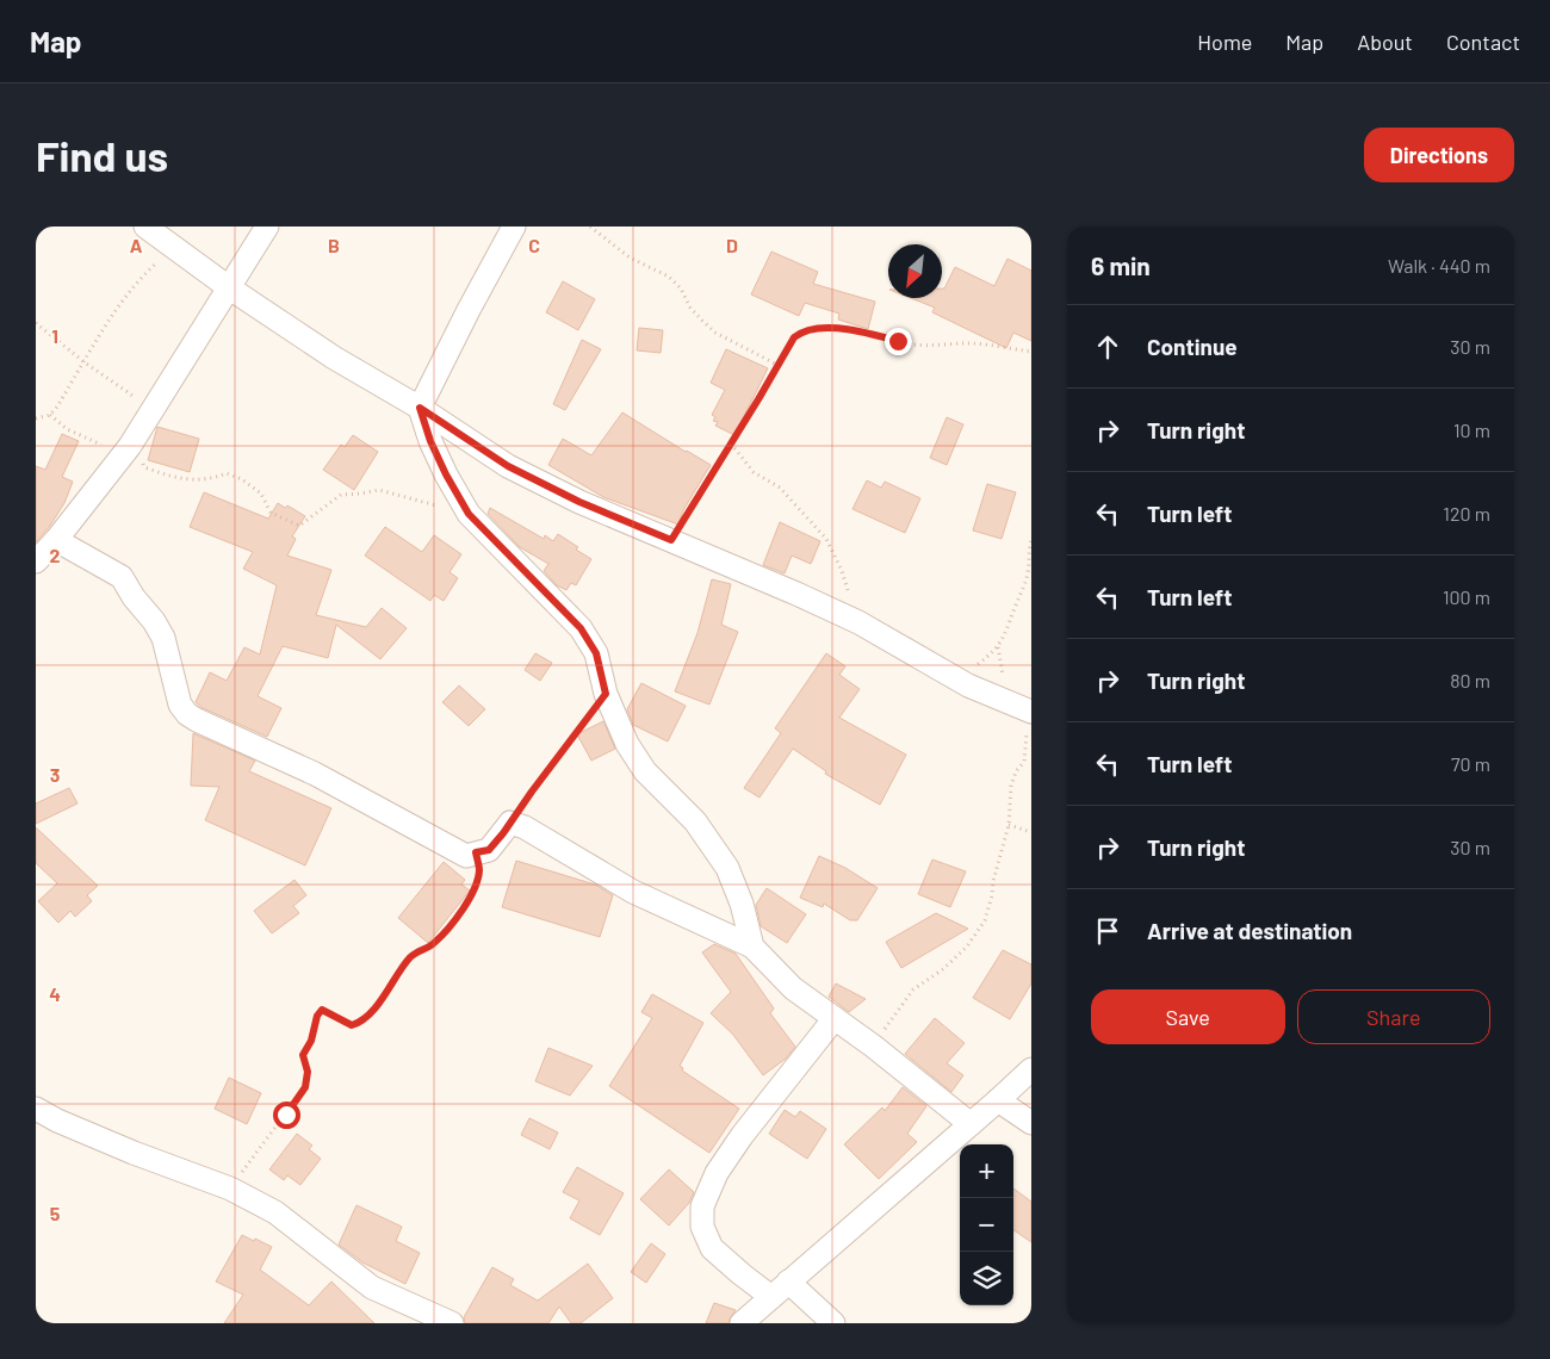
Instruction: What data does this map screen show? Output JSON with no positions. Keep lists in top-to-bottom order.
{
  "north": "bottom left",
  "page": {
    "header": "Map",
    "nav": [
      "Home",
      "Map",
      "About",
      "Contact"
    ],
    "buttons": [
      "Directions",
      ["Save", "Share"]
    ],
    "title": "Find us",
    "heading": ["6 min", "Walk · 440 m"],
    "list": [
      ["Continue", "30 m"],
      ["Turn right", "10 m"],
      ["Turn left", "120 m"],
      ["Turn left", "100 m"],
      ["Turn right", "80 m"],
      ["Turn left", "70 m"],
      ["Turn right", "30 m"],
      "Arrive at destination"
    ],
    "map_buttons": ["+", "−"]
  },
  "grid": {
    "columns": [
      "A",
      "B",
      "C",
      "D"
    ],
    "rows": [
      "1",
      "2",
      "3",
      "4",
      "5"
    ]
  }
}
